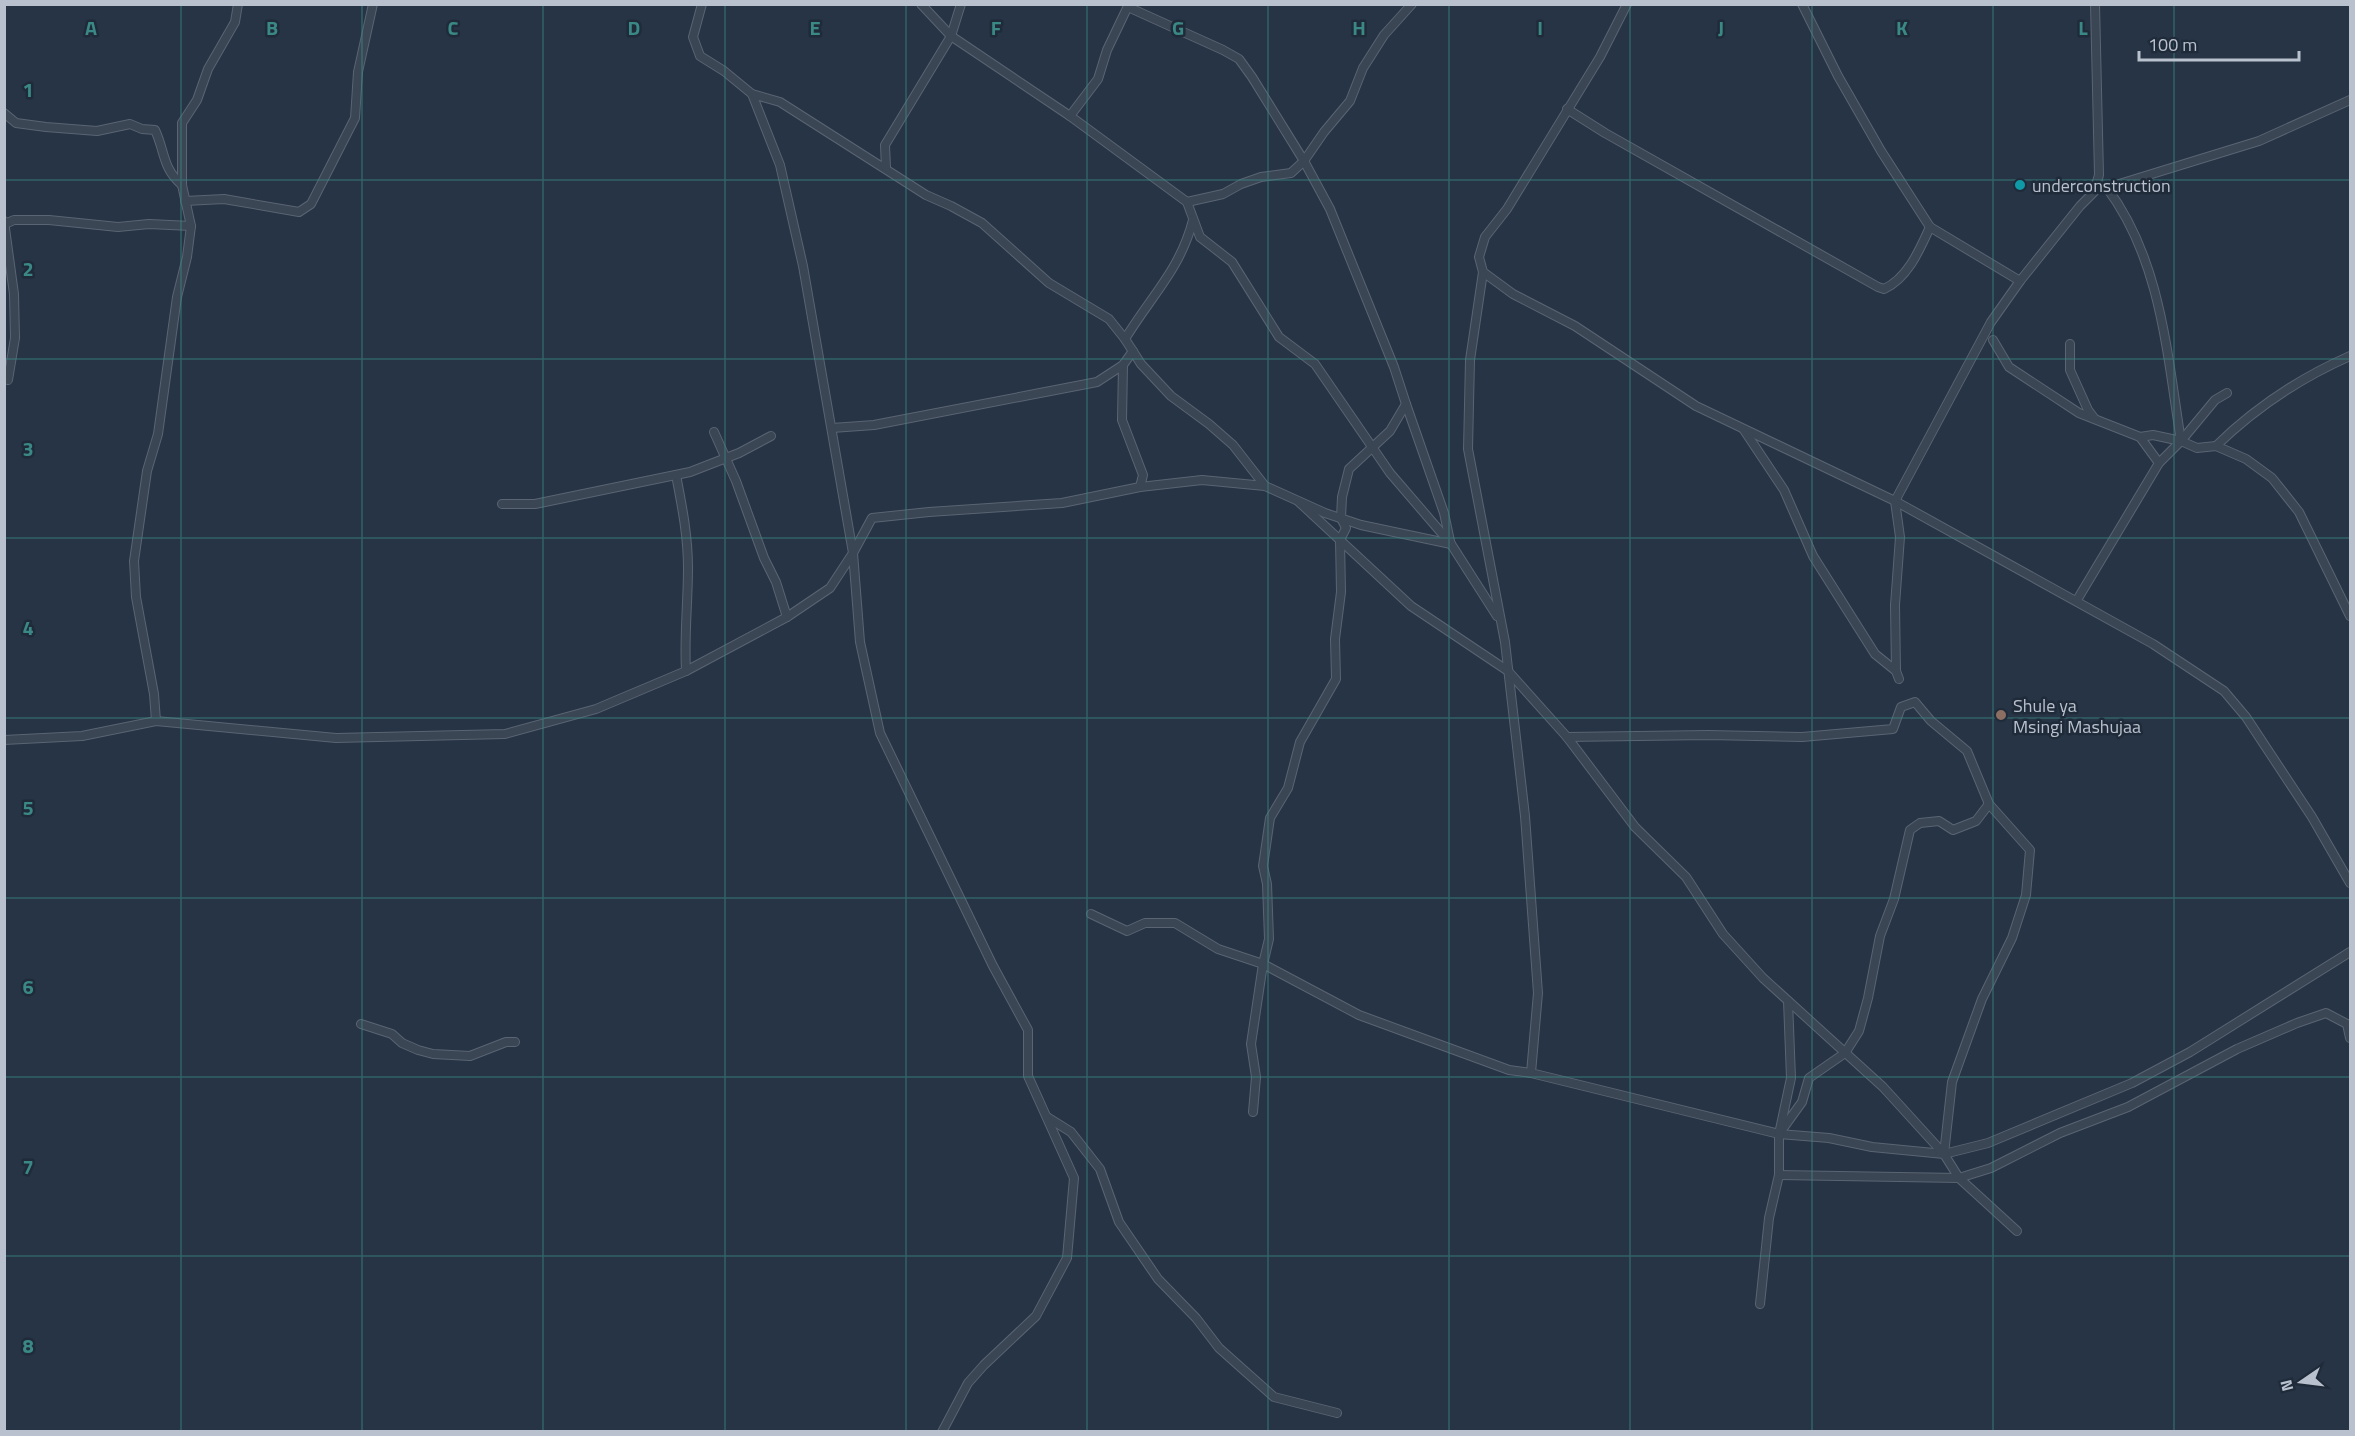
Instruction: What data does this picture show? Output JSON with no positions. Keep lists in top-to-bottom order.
{
  "places": ["underconstruction", "Shule ya Msingi Mashujaa"],
  "scale_bar": "100 m",
  "north": "left",
  "grid": {
    "columns": [
      "A",
      "B",
      "C",
      "D",
      "E",
      "F",
      "G",
      "H",
      "I",
      "J",
      "K",
      "L"
    ],
    "rows": [
      "1",
      "2",
      "3",
      "4",
      "5",
      "6",
      "7",
      "8"
    ]
  }
}
